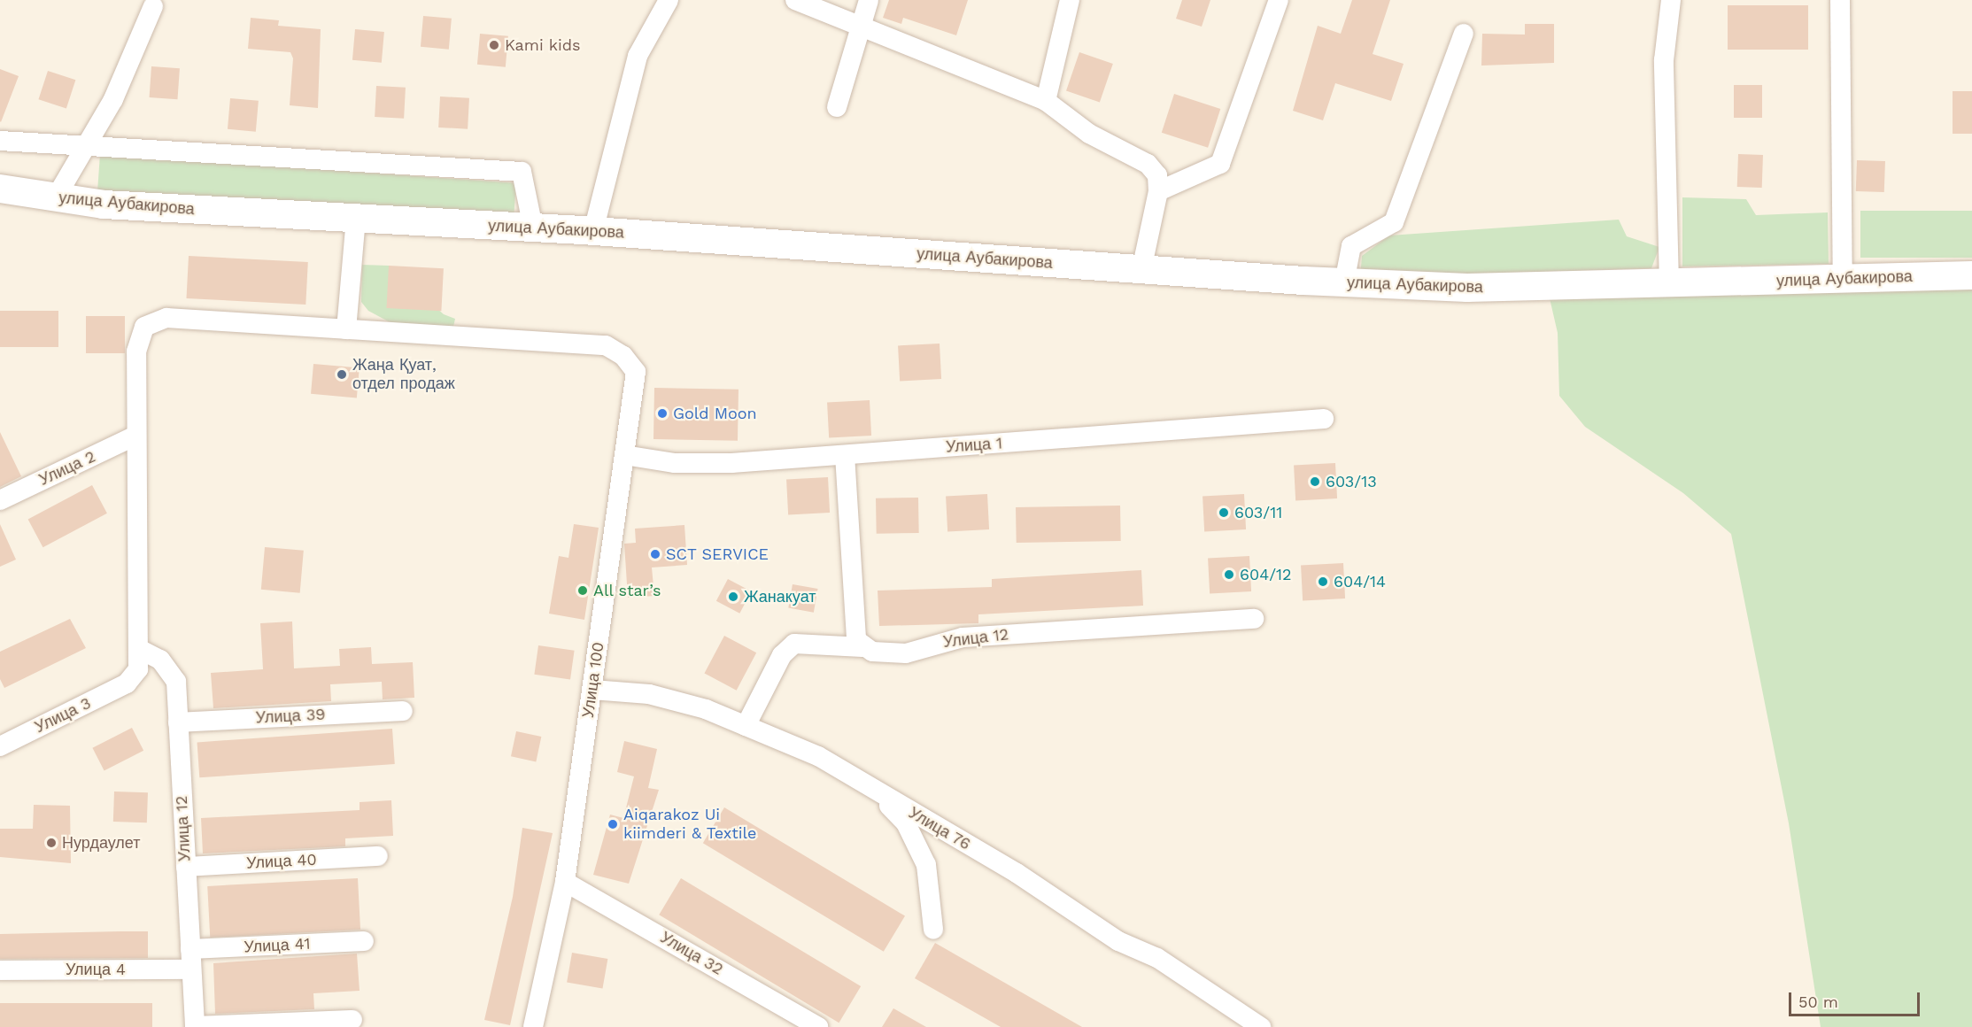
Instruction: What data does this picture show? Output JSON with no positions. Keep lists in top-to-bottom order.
{
  "streets": {
    "main road": ["улица Аубакирова"],
    "street": [
      "Улица 1",
      "Улица 2",
      "Улица 12",
      "Улица 100",
      "Улица 3",
      "Улица 39",
      "Улица 76",
      "Улица 40",
      "Улица 41",
      "Улица 32",
      "Улица 4"
    ]
  },
  "crossings": [
    ["Улица 1", "Улица 100"],
    ["Улица 12", "Улица 3"],
    ["Улица 12", "Улица 39"],
    ["Улица 12", "Улица 76"],
    ["Улица 12", "Улица 40"],
    ["Улица 12", "Улица 41"],
    ["Улица 12", "Улица 4"],
    ["Улица 100", "Улица 76"],
    ["Улица 100", "Улица 32"],
    ["Улица 41", "Улица 4"]
  ],
  "places": [
    "Kami kids",
    "Жаңа Қуат, отдел продаж",
    "Gold Moon",
    "603/13",
    "603/11",
    "SCT SERVICE",
    "604/12",
    "604/14",
    "All star’s",
    "Жанакуат",
    "Aiqarakoz Ui kiimderi & Textile",
    "Нурдаулет"
  ],
  "scale_bar": "50 m"
}
